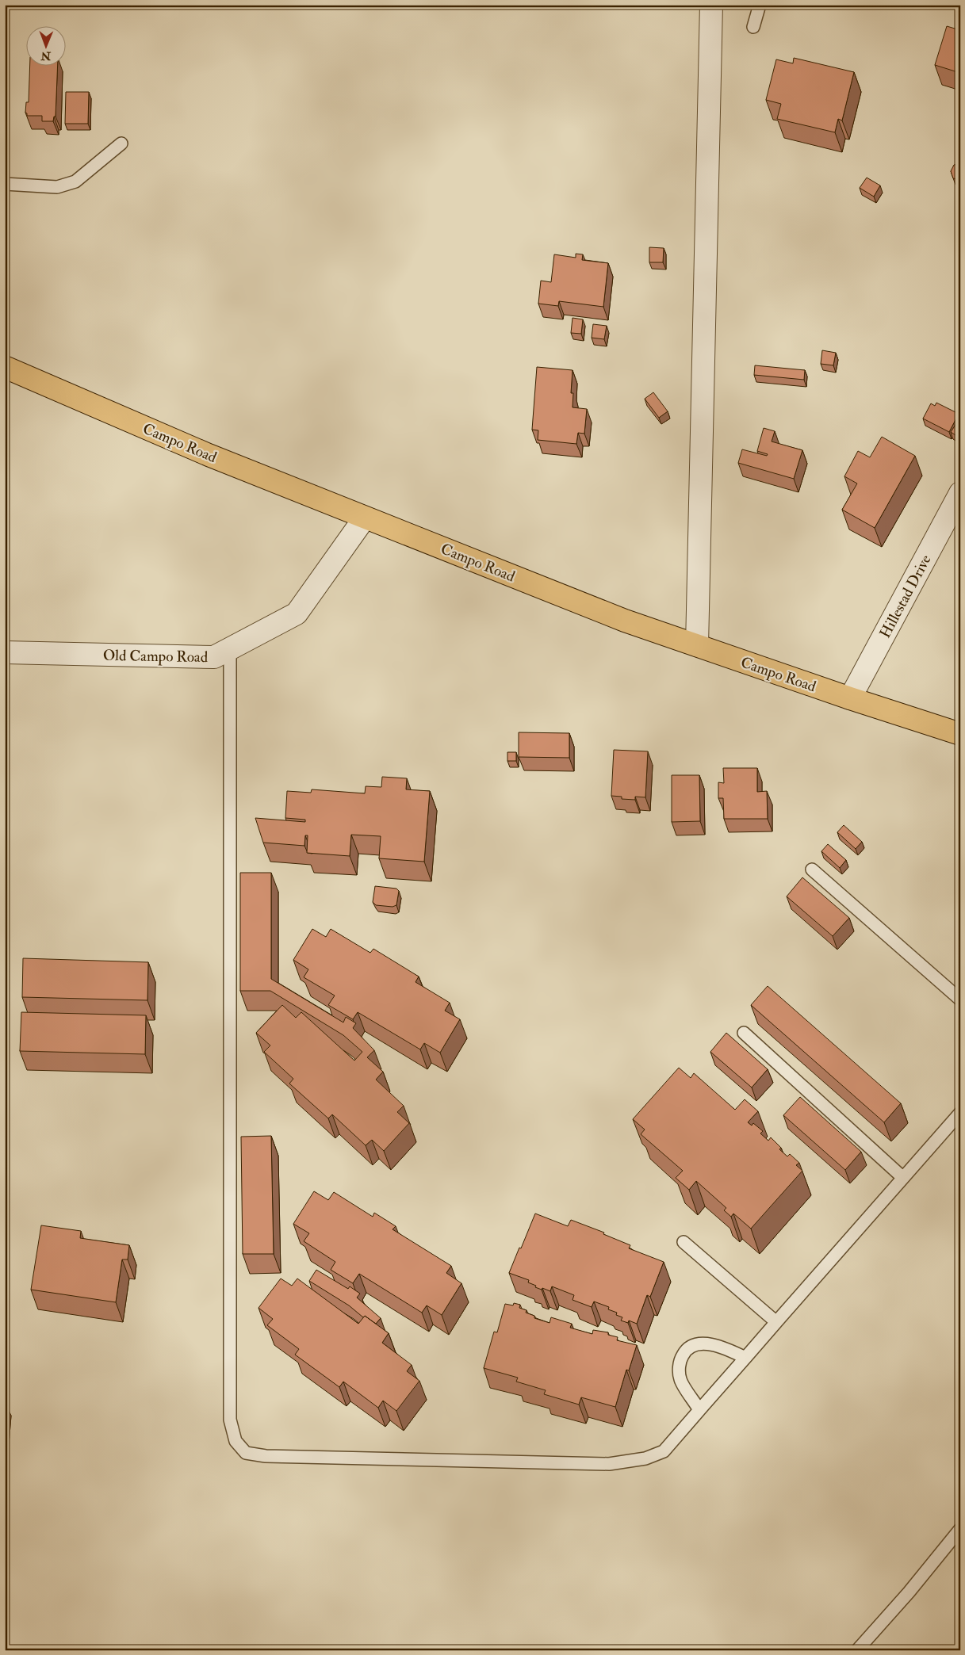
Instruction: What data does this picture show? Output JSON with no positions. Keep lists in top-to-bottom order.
{
  "streets": {
    "highway": ["Campo Road"],
    "street": ["Hillestad Drive", "Old Campo Road"]
  },
  "crossings": [
    ["Campo Road", "Hillestad Drive"],
    ["Campo Road", "Old Campo Road"]
  ],
  "north": "bottom"
}
